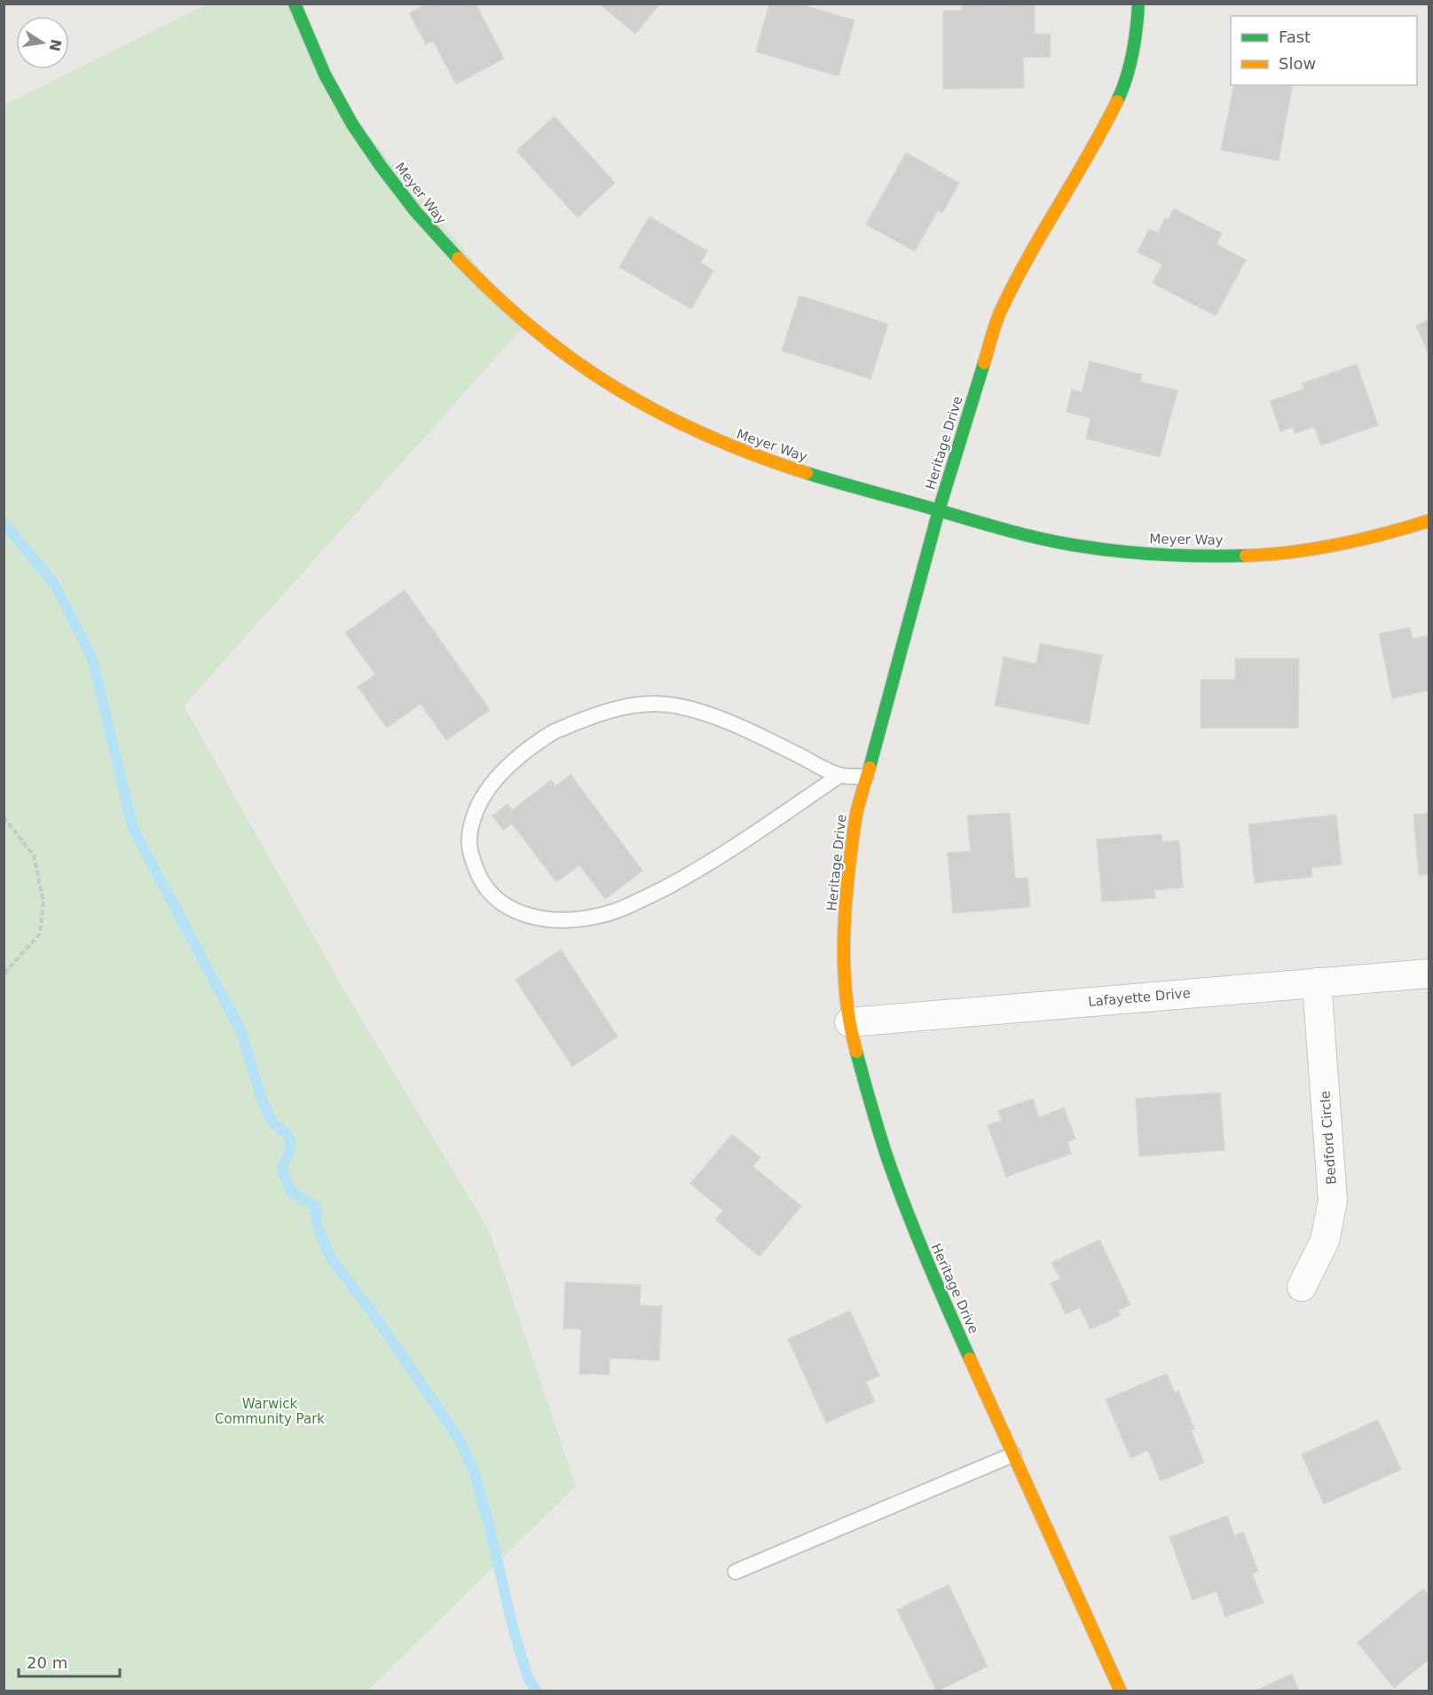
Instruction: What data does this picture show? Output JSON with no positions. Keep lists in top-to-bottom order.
{
  "streets": {
    "street": [
      "Meyer Way",
      "Heritage Drive",
      "Lafayette Drive",
      "Bedford Circle"
    ]
  },
  "crossings": [
    ["Meyer Way", "Heritage Drive"],
    ["Heritage Drive", "Lafayette Drive"],
    ["Lafayette Drive", "Bedford Circle"]
  ],
  "parks": ["Warwick Community Park"],
  "legend": ["Fast", "Slow"],
  "scale_bar": "20 m",
  "north": "right"
}
